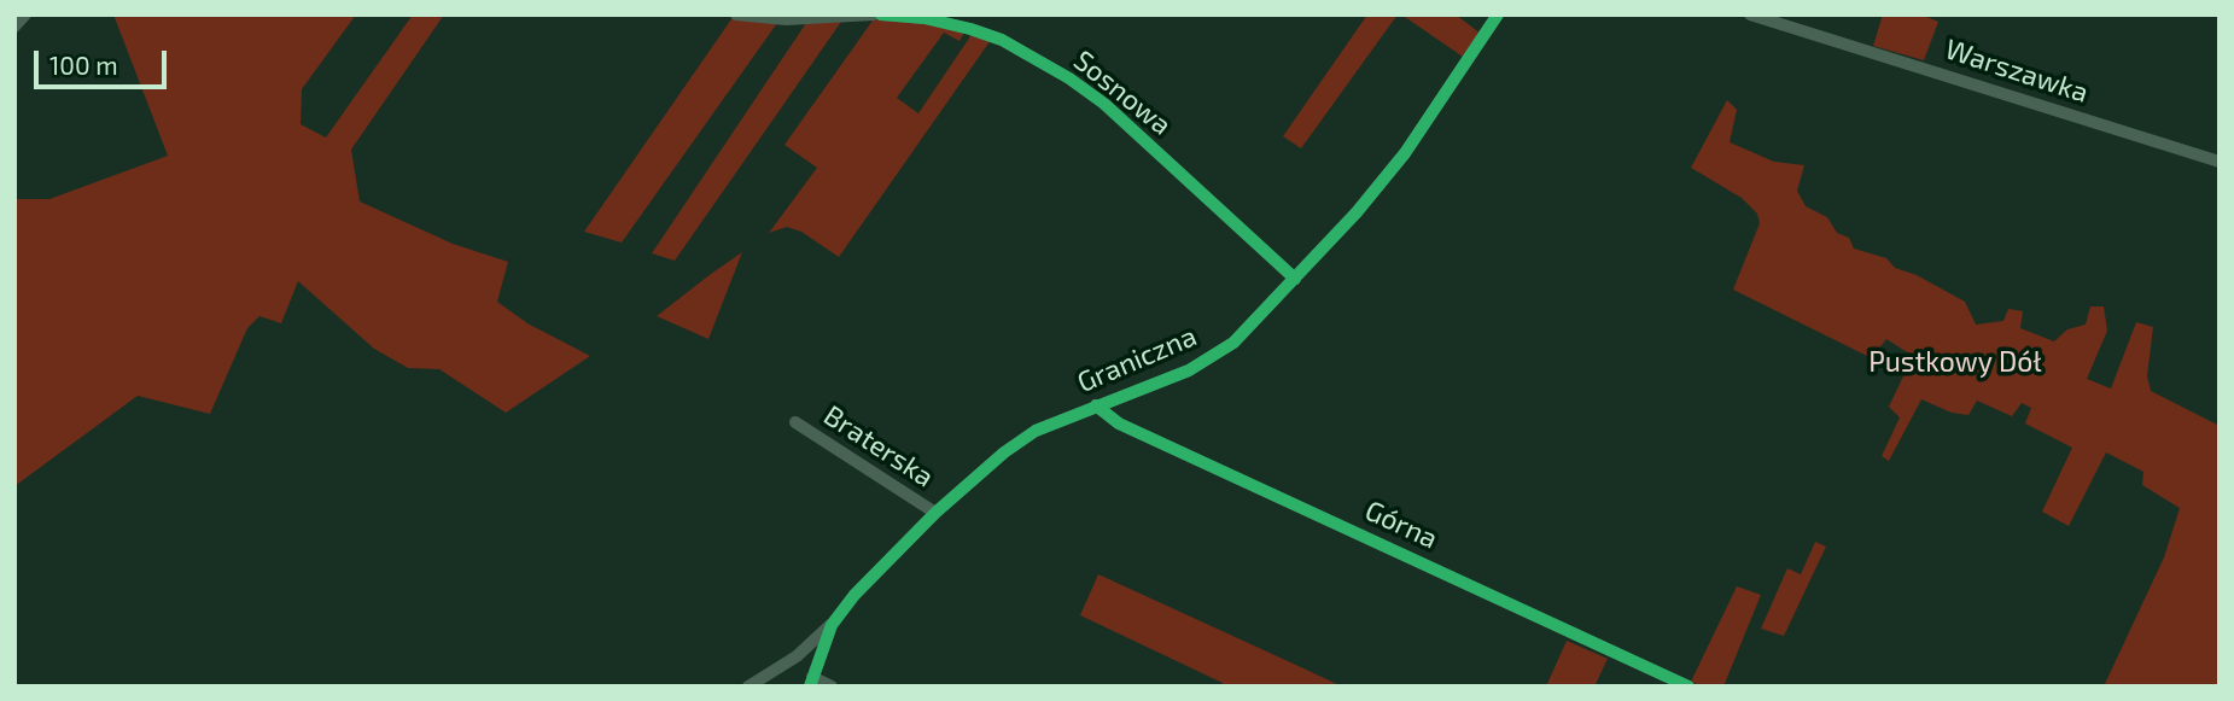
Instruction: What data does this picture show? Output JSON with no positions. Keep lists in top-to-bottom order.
{
  "streets": {
    "street": [
      "Warszawka",
      "Sosnowa",
      "Graniczna",
      "Braterska",
      "Górna"
    ]
  },
  "crossings": [
    ["Sosnowa", "Graniczna"],
    ["Graniczna", "Braterska"],
    ["Graniczna", "Górna"]
  ],
  "parks": ["Pustkowy Dół"],
  "scale_bar": "100 m"
}
